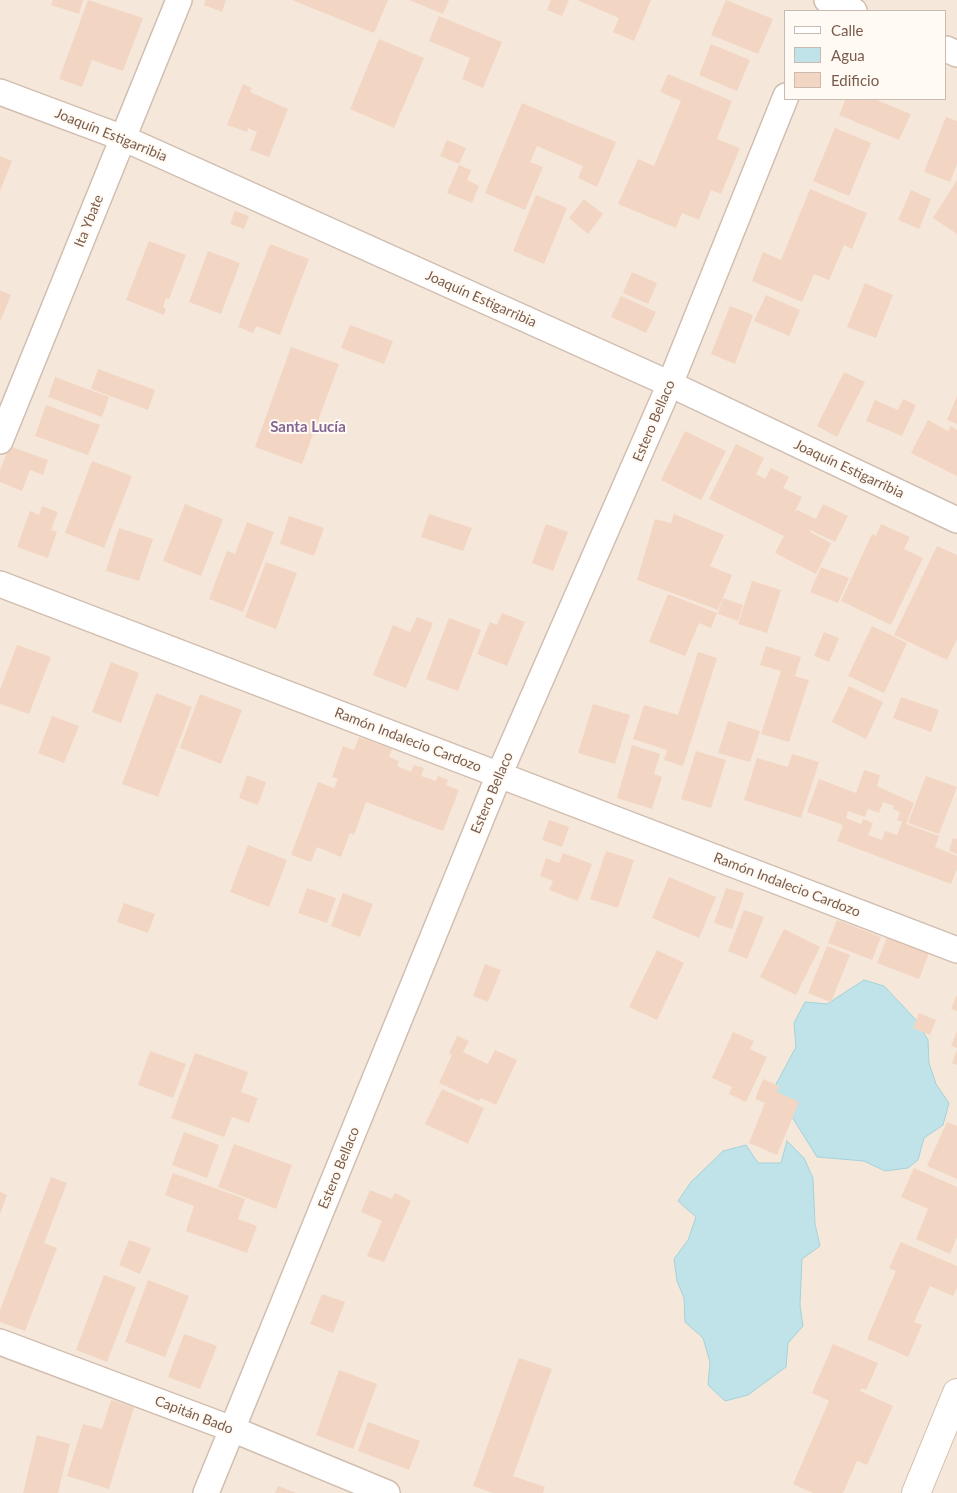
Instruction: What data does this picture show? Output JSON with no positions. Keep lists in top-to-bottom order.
{
  "streets": {
    "street": [
      "Joaquín Estigarribia",
      "Ita Ybate",
      "Estero Bellaco",
      "Ramón Indalecio Cardozo",
      "Capitán Bado"
    ]
  },
  "crossings": [
    ["Joaquín Estigarribia", "Ita Ybate"],
    ["Joaquín Estigarribia", "Estero Bellaco"],
    ["Estero Bellaco", "Ramón Indalecio Cardozo"],
    ["Estero Bellaco", "Capitán Bado"]
  ],
  "districts": ["Santa Lucía"],
  "legend": ["Calle", "Agua", "Edificio"]
}
